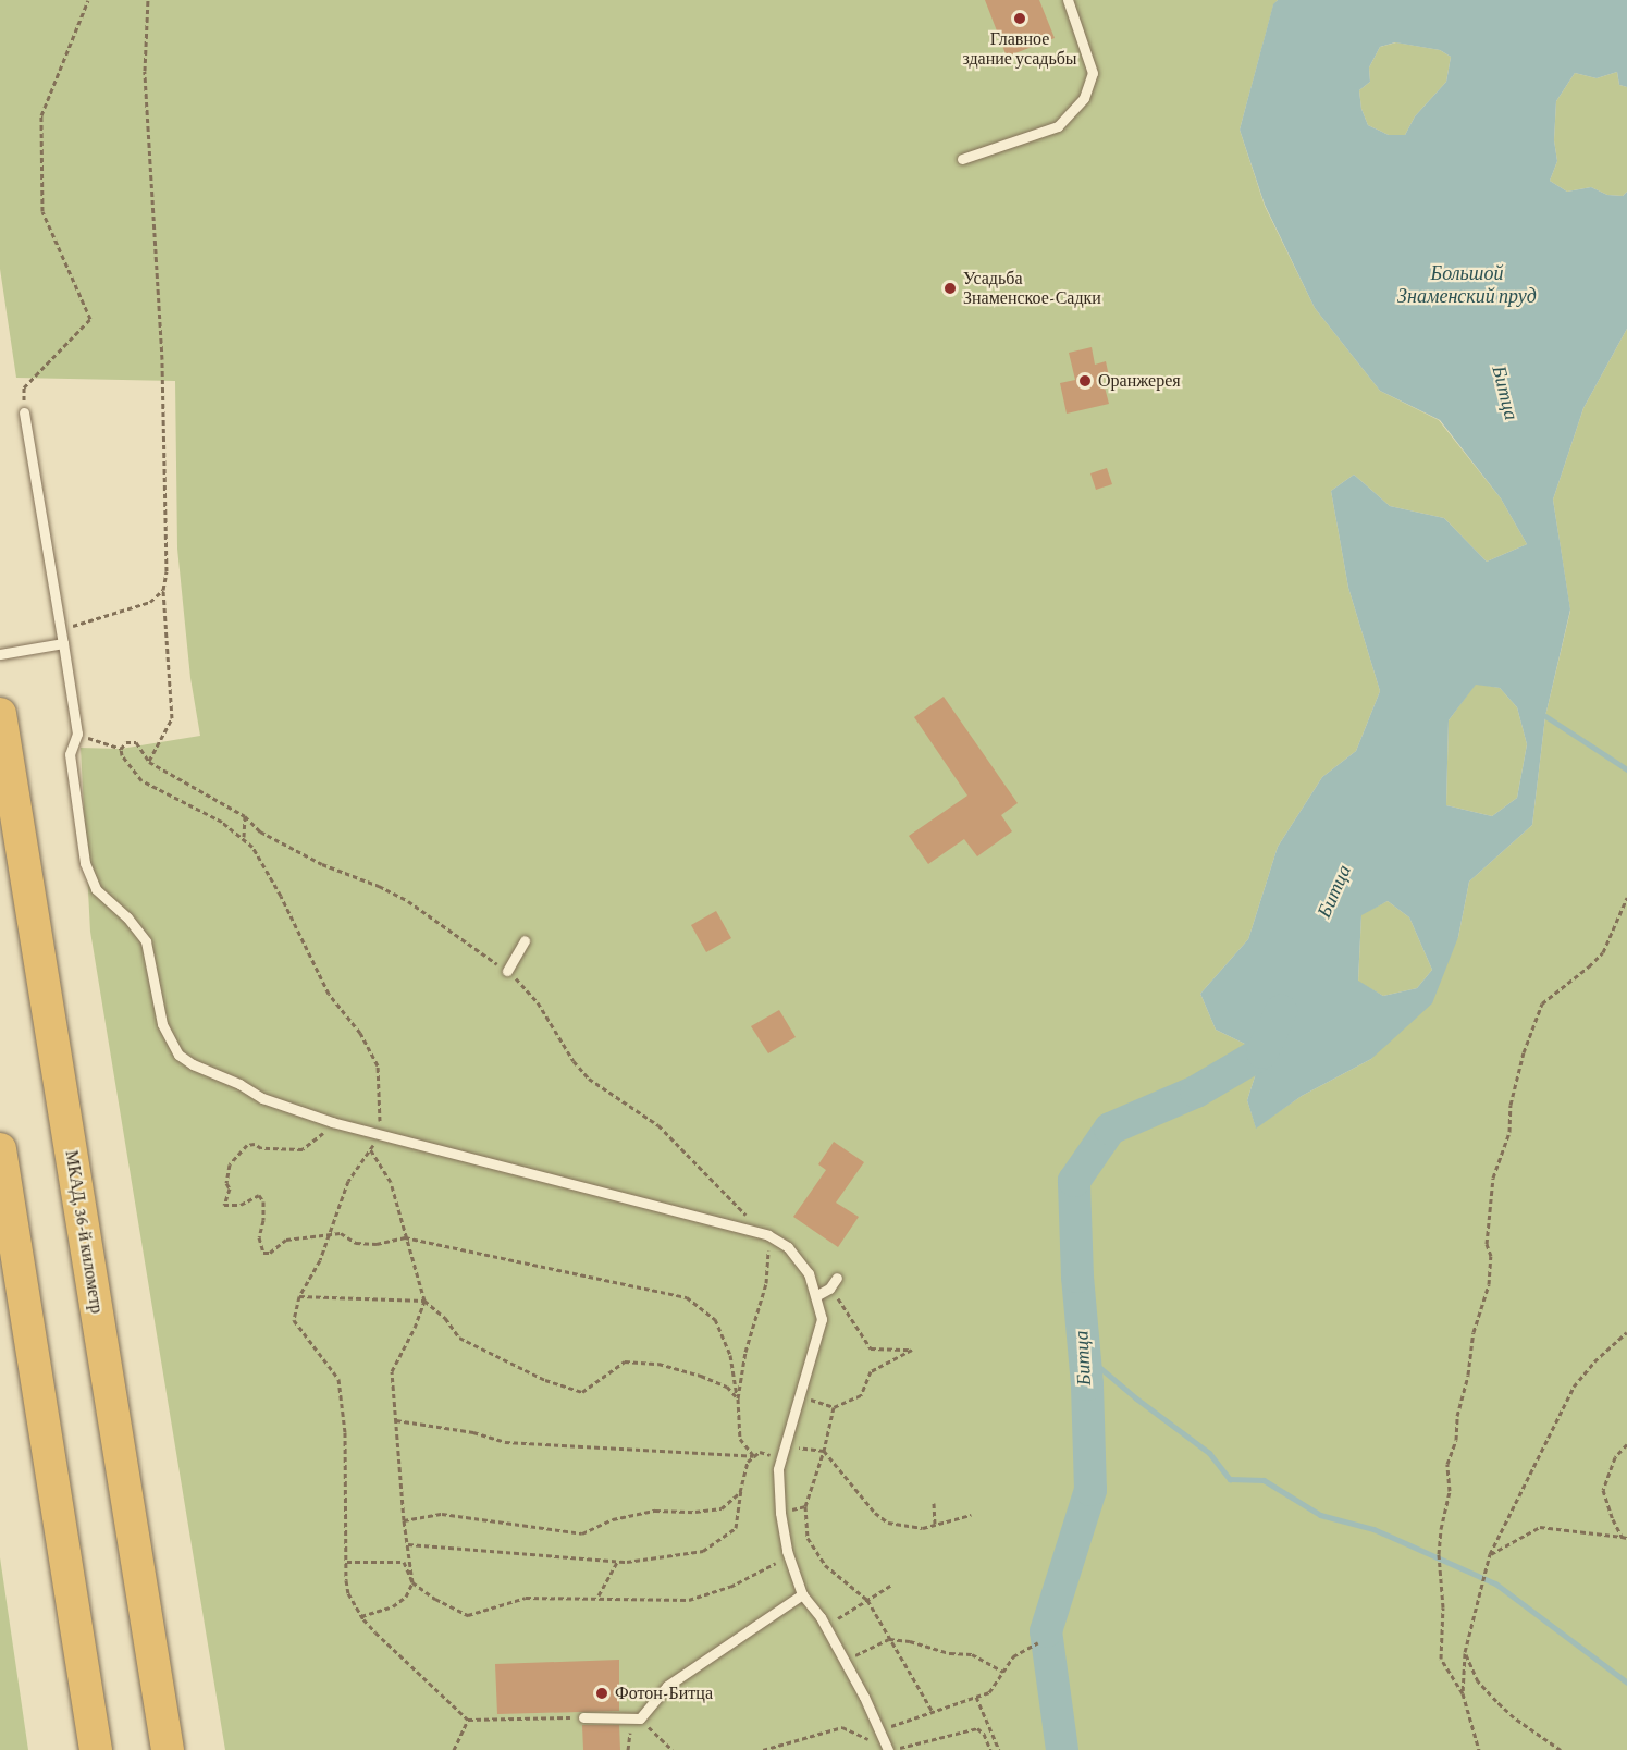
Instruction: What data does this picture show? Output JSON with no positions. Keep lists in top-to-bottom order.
{
  "streets": {
    "highway": ["МКАД, 36-й километр"]
  },
  "water": ["Большой Знаменский пруд", "Битца"],
  "places": [
    "Главное здание усадьбы",
    "Усадьба Знаменское-Садки",
    "Оранжерея",
    "Фотон-Битца"
  ]
}
